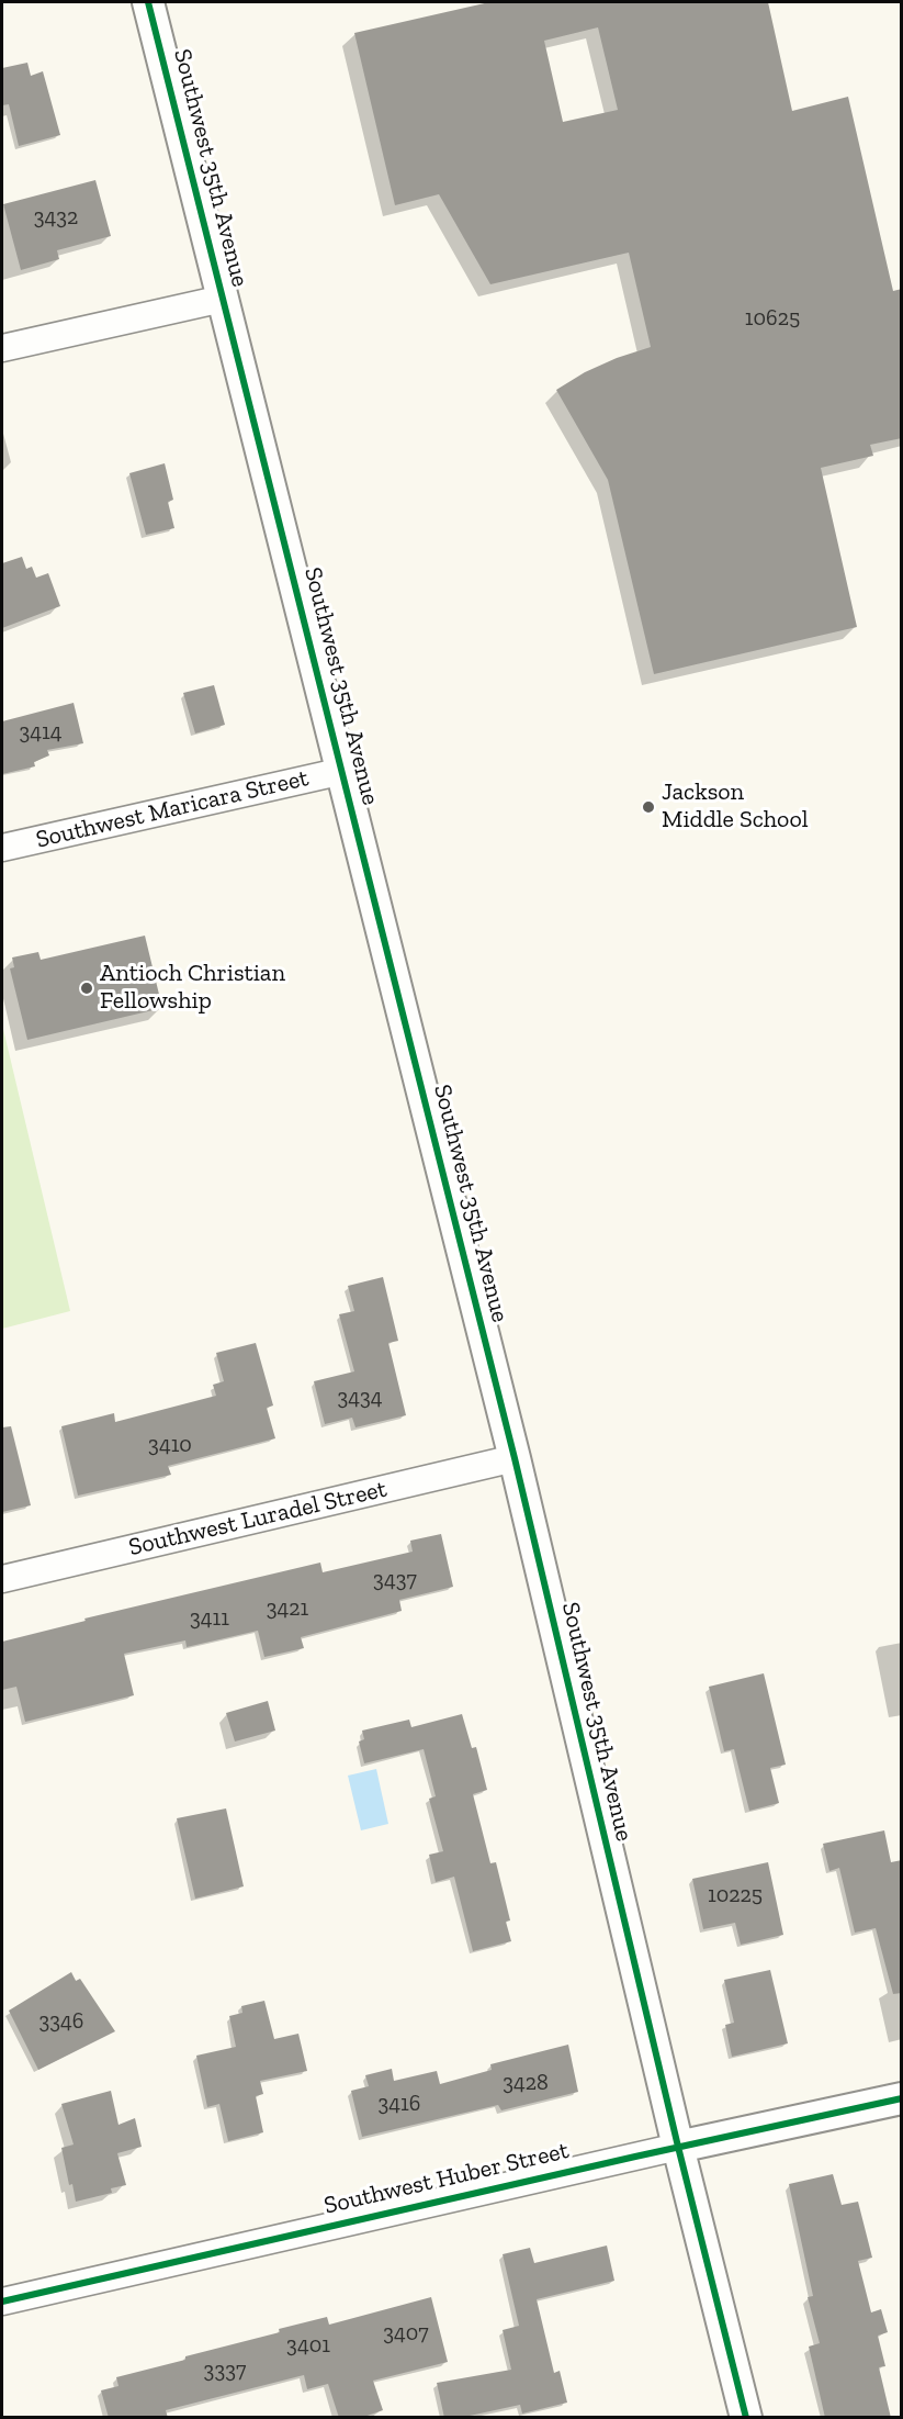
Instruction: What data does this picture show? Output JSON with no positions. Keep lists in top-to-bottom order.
{
  "streets": {
    "street": [
      "Southwest 35th Avenue",
      "Southwest Maricara Street",
      "Southwest Luradel Street",
      "Southwest Huber Street"
    ]
  },
  "crossings": [
    ["Southwest 35th Avenue", "Southwest Maricara Street"],
    ["Southwest 35th Avenue", "Southwest Luradel Street"],
    ["Southwest 35th Avenue", "Southwest Huber Street"]
  ],
  "places": ["Jackson Middle School", "Antioch Christian Fellowship"],
  "house_numbers": [
    "3432",
    "10625",
    "3414",
    "3434",
    "3410",
    "3437",
    "3421",
    "3411",
    "10225",
    "3346",
    "3428",
    "3416",
    "3407",
    "3401",
    "3337"
  ]
}
